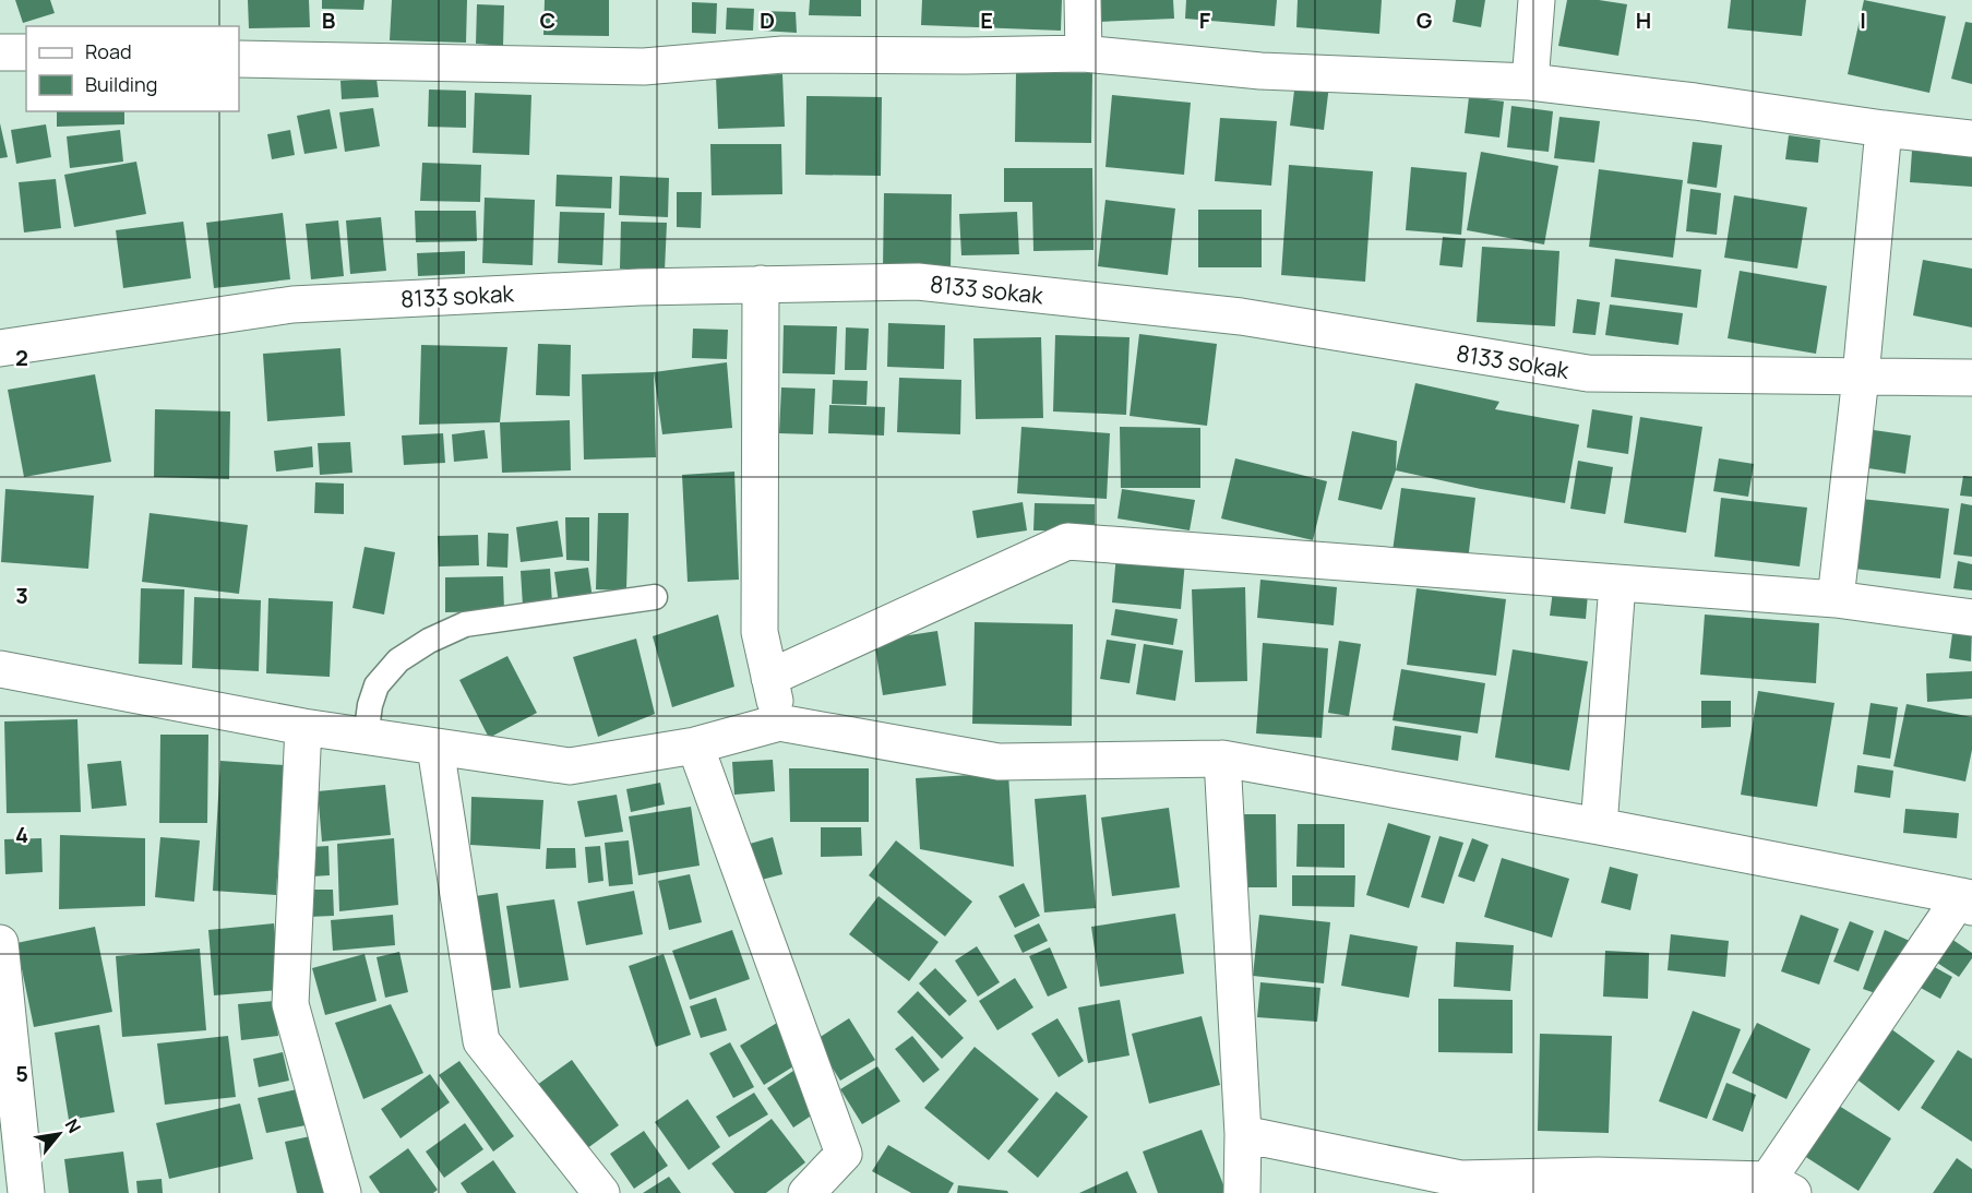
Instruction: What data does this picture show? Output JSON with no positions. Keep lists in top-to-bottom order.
{
  "streets": {
    "street": ["8133 sokak"]
  },
  "legend": ["Road", "Building"],
  "north": "top right",
  "grid": {
    "columns": [
      "B",
      "C",
      "D",
      "E",
      "F",
      "G",
      "H",
      "I"
    ],
    "rows": [
      "2",
      "3",
      "4",
      "5"
    ]
  }
}
